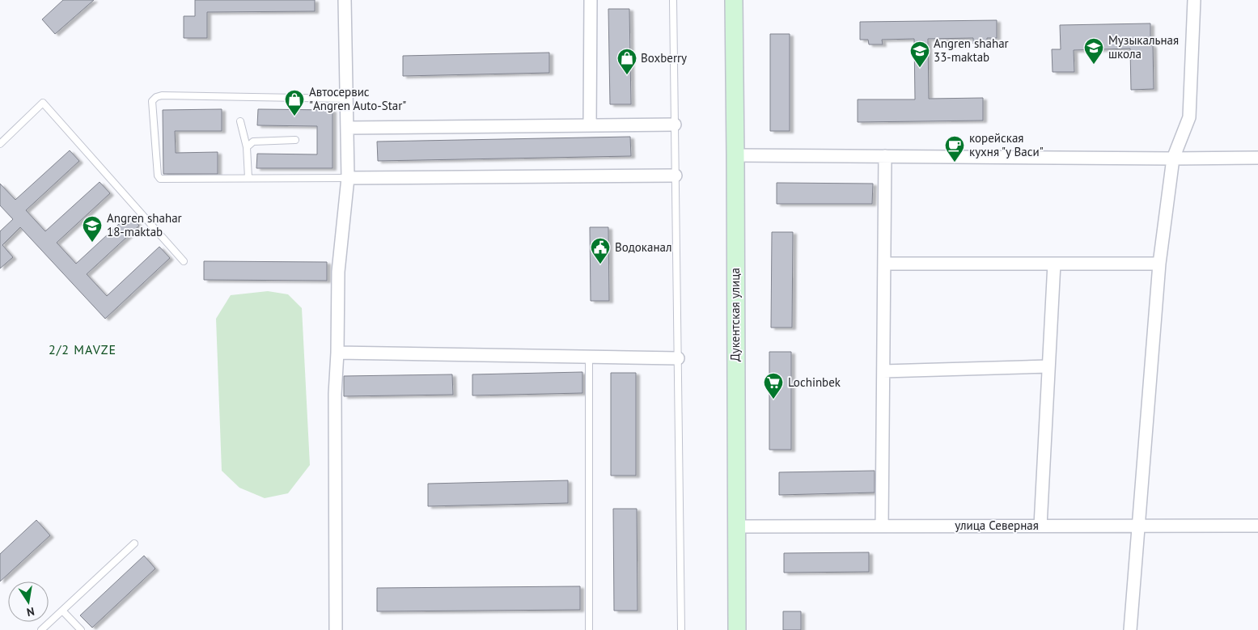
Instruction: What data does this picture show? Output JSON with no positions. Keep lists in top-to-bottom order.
{
  "streets": {
    "main road": ["Дукентская улица"],
    "street": ["улица Северная"]
  },
  "crossings": [
    ["Дукентская улица", "улица Северная"]
  ],
  "districts": ["2/2 MAVZE"],
  "places": {
    "school or university": ["Музыкальная школа", "Angren shahar 33-maktab", "Angren shahar 18-maktab"],
    "shop": ["Boxberry", "Автосервис \"Angren Auto-Star\""],
    "cafe": ["корейская кухня \"у Васи\""],
    "public building": ["Водоканал"],
    "supermarket": ["Lochinbek"]
  },
  "north": "bottom"
}
